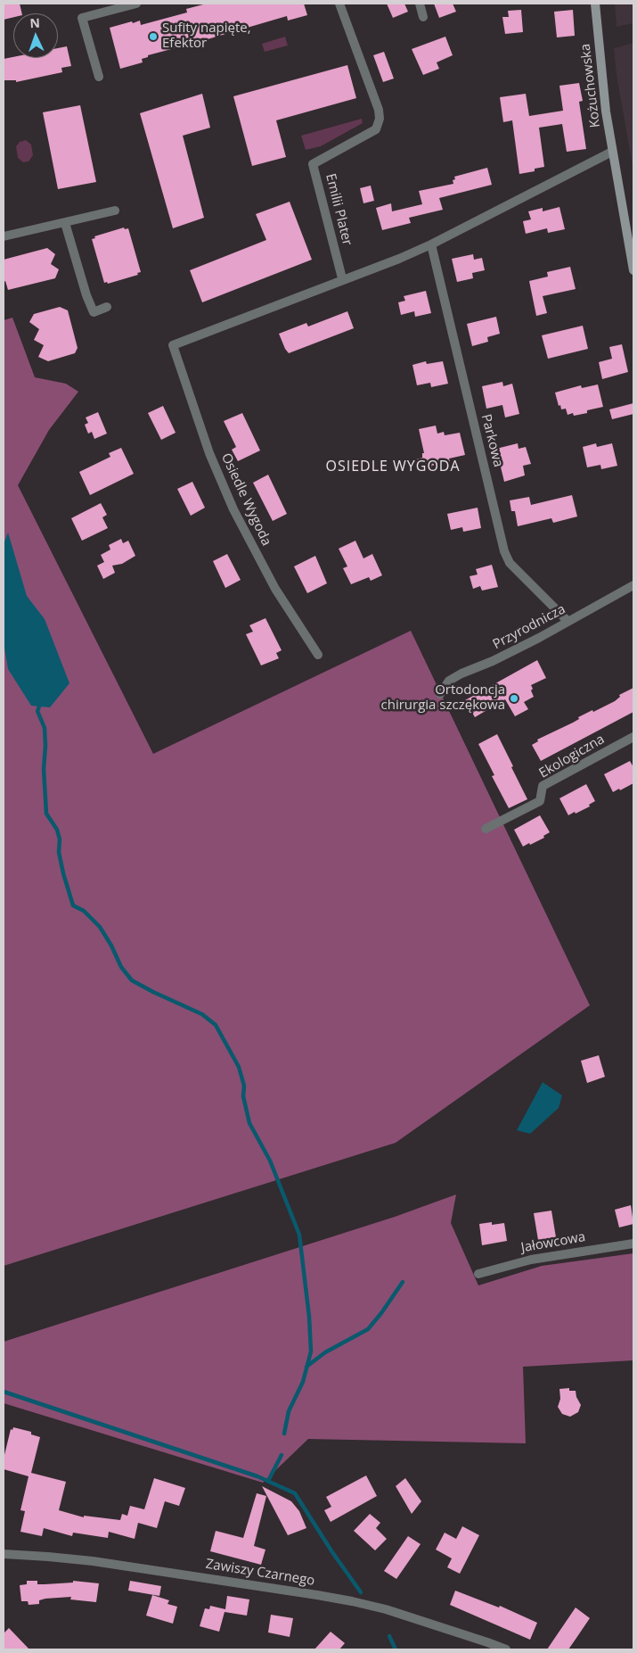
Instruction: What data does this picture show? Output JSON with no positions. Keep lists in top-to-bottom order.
{
  "streets": {
    "main road": ["Kożuchowska"],
    "street": [
      "Emilii Plater",
      "Parkowa",
      "Osiedle Wygoda",
      "Przyrodnicza",
      "Ekologiczna",
      "Jałowcowa",
      "Zawiszy Czarnego"
    ]
  },
  "crossings": [
    ["Emilii Plater", "Osiedle Wygoda"],
    ["Parkowa", "Przyrodnicza"]
  ],
  "districts": ["OSIEDLE WYGODA"],
  "places": ["Sufity napięte, Efektor", "Ortodoncja chirurgia szczękowa"],
  "north": "top"
}
